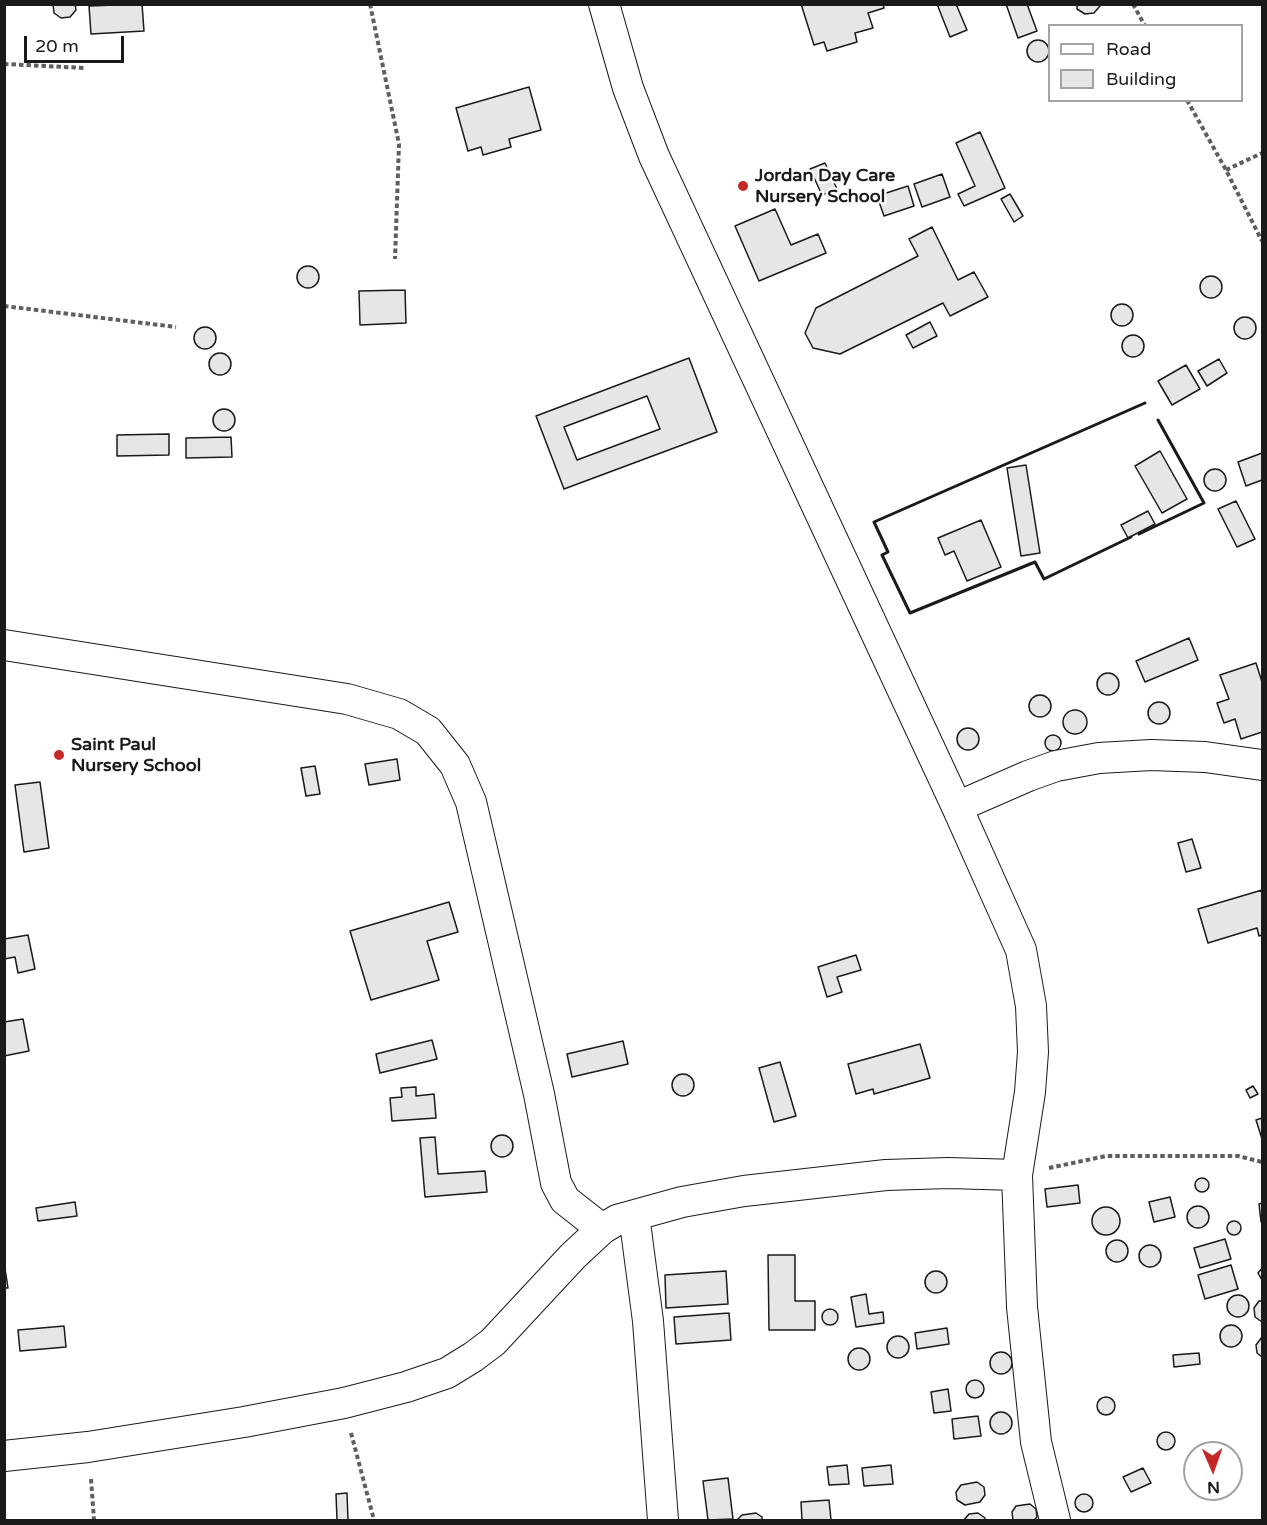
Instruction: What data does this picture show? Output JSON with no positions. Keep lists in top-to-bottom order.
{
  "places": ["Jordan Day Care Nursery School", "Saint Paul Nursery School"],
  "legend": ["Road", "Building"],
  "scale_bar": "20 m",
  "north": "bottom"
}
